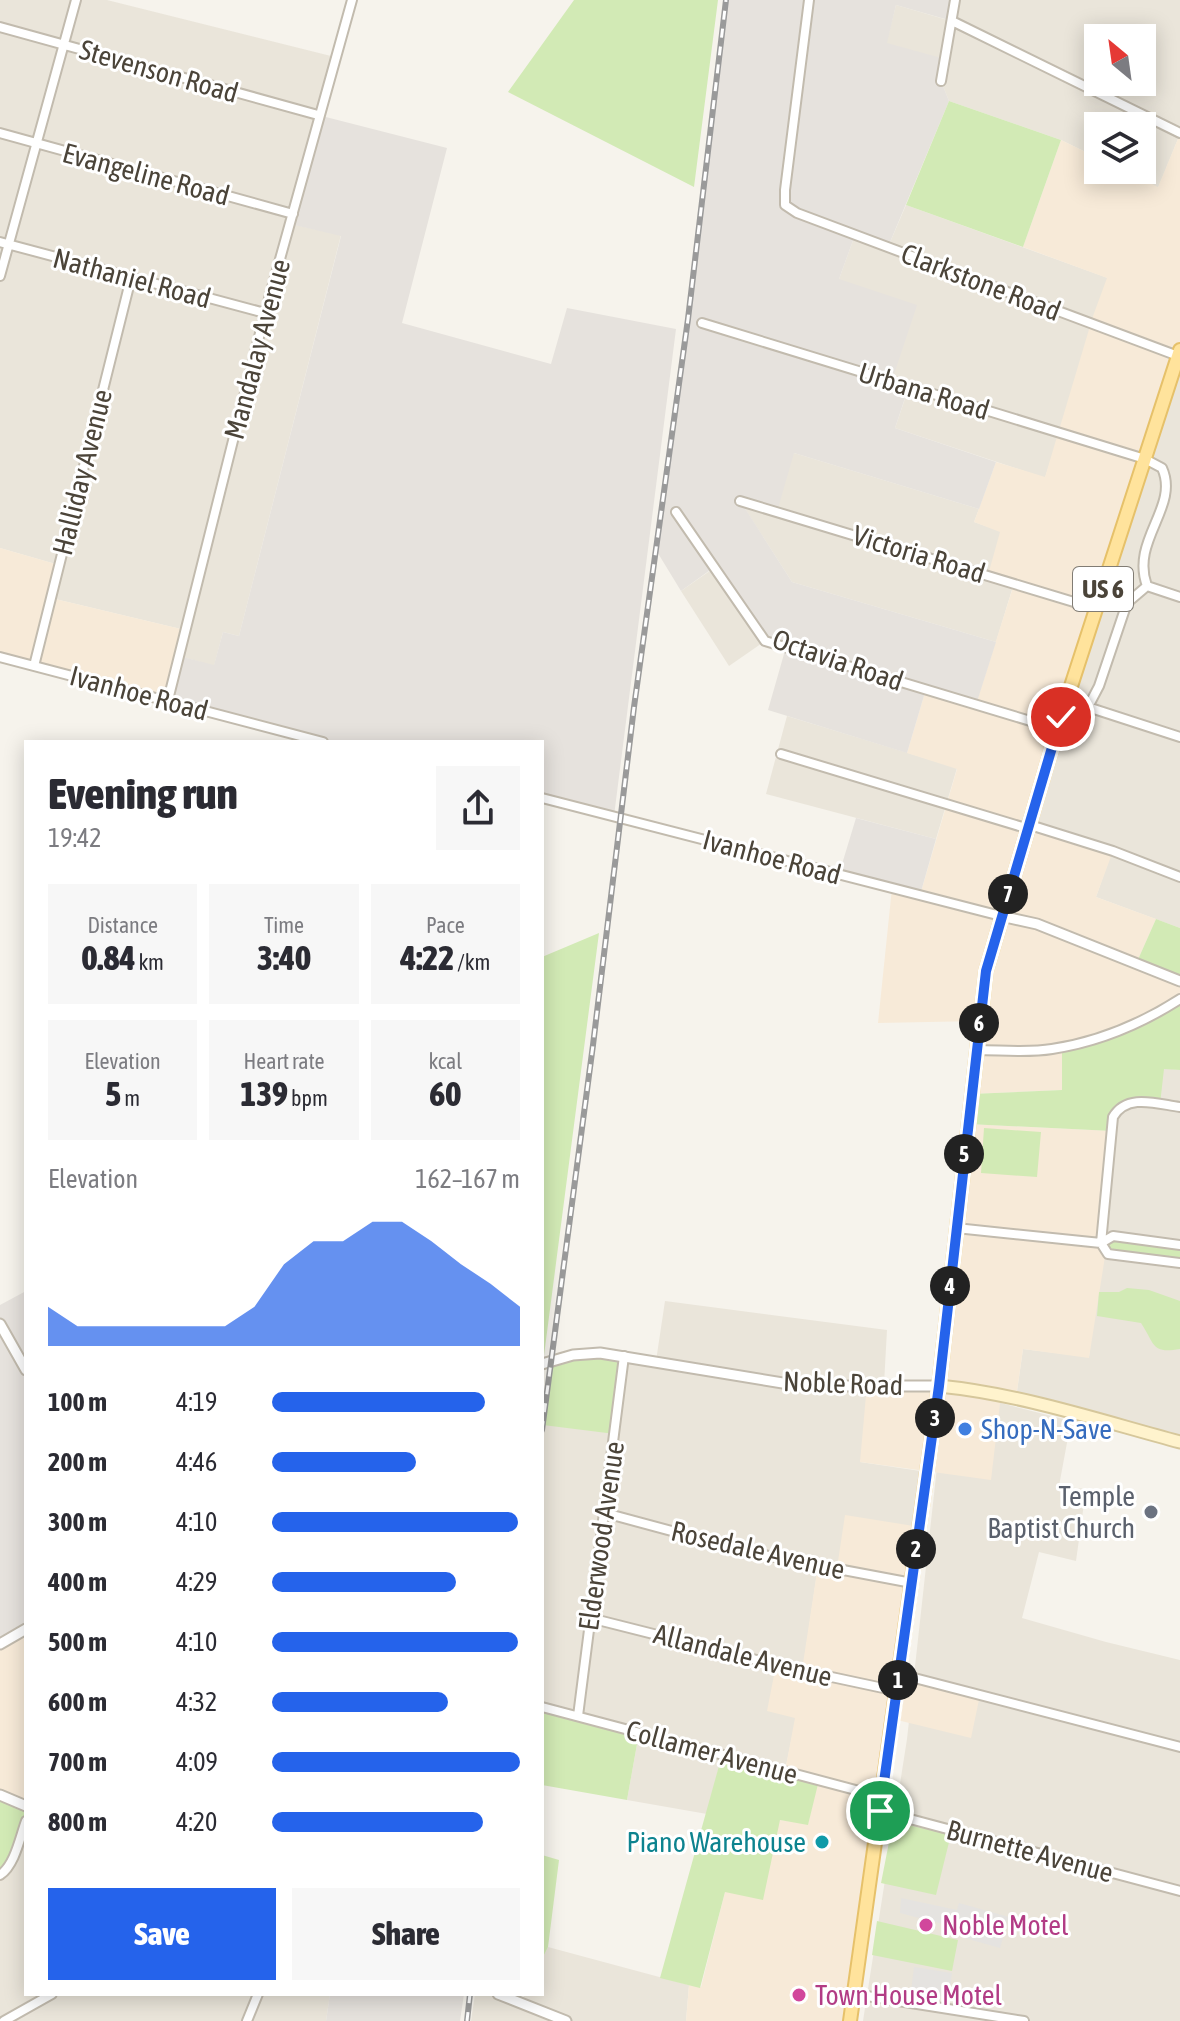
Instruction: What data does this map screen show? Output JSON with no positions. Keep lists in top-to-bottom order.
{
  "streets": {
    "main road": ["US 6", "Noble Road"],
    "street": [
      "Stevenson Road",
      "Evangeline Road",
      "Nathaniel Road",
      "Clarkstone Road",
      "Mandalay Avenue",
      "Urbana Road",
      "Halliday Avenue",
      "Victoria Road",
      "Octavia Road",
      "Ivanhoe Road",
      "Elderwood Avenue",
      "Rosedale Avenue",
      "Allandale Avenue",
      "Collamer Avenue",
      "Burnette Avenue"
    ]
  },
  "crossings": [
    ["Stevenson Road", "Mandalay Avenue"],
    ["Evangeline Road", "Mandalay Avenue"],
    ["Nathaniel Road", "Mandalay Avenue"],
    ["Nathaniel Road", "Halliday Avenue"],
    ["Clarkstone Road", "US 6"],
    ["Mandalay Avenue", "Ivanhoe Road"],
    ["Urbana Road", "US 6"],
    ["Halliday Avenue", "Ivanhoe Road"],
    ["Victoria Road", "US 6"],
    ["US 6", "Octavia Road"],
    ["US 6", "Ivanhoe Road"],
    ["US 6", "Noble Road"],
    ["US 6", "Rosedale Avenue"],
    ["US 6", "Allandale Avenue"],
    ["US 6", "Collamer Avenue"],
    ["US 6", "Burnette Avenue"],
    ["Noble Road", "Elderwood Avenue"],
    ["Elderwood Avenue", "Rosedale Avenue"],
    ["Elderwood Avenue", "Allandale Avenue"],
    ["Elderwood Avenue", "Collamer Avenue"]
  ],
  "places": [
    "Shop-N-Save",
    "Temple Baptist Church",
    "Piano Warehouse",
    "Noble Motel",
    "Town House Motel"
  ],
  "north": "top left",
  "page": {
    "heading": ["Evening run", "19:42"],
    "pins": [
      "7",
      "6",
      "5",
      "4",
      "3",
      "2",
      "1"
    ],
    "stats": [
      ["Distance", "0.84 km"],
      ["Time", "3:40"],
      ["Pace", "4:22 /km"],
      ["Elevation", "5 m"],
      ["Heart rate", "139 bpm"],
      ["kcal", "60"]
    ],
    "chart": ["Elevation", "162–167 m"],
    "list": [
      {
        "name": "100 m",
        "note": "4:19"
      },
      {
        "name": "200 m",
        "note": "4:46"
      },
      {
        "name": "300 m",
        "note": "4:10"
      },
      {
        "name": "400 m",
        "note": "4:29"
      },
      {
        "name": "500 m",
        "note": "4:10"
      },
      {
        "name": "600 m",
        "note": "4:32"
      },
      {
        "name": "700 m",
        "note": "4:09"
      },
      {
        "name": "800 m",
        "note": "4:20"
      }
    ],
    "buttons": ["Save", "Share"]
  }
}
